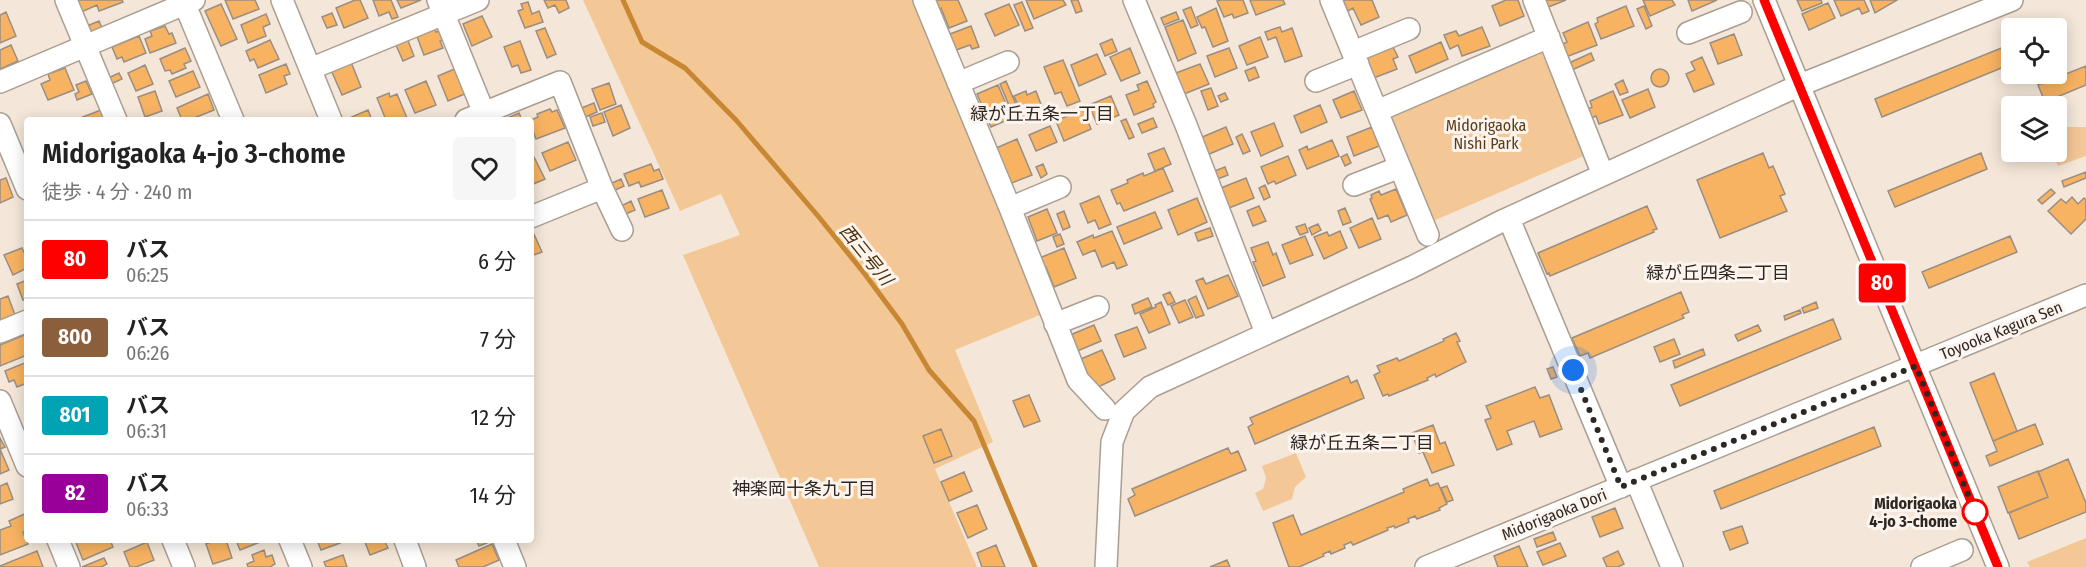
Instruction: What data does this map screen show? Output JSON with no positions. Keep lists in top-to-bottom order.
{
  "streets": {
    "street": ["Toyooka Kagura Sen", "Midorigaoka Dori"]
  },
  "crossings": [
    ["Toyooka Kagura Sen", "Midorigaoka Dori"]
  ],
  "districts": [
    "緑が丘五条一丁目",
    "緑が丘四条二丁目",
    "緑が丘五条二丁目",
    "神楽岡十条九丁目"
  ],
  "water": ["西三号川"],
  "parks": ["Midorigaoka Nishi Park"],
  "places": ["Midorigaoka 4-jo 3-chome"],
  "lines": ["bus line 80"],
  "page": {
    "on_map": "80",
    "heading": ["Midorigaoka 4-jo 3-chome", "徒歩 · 4 分 · 240 m"],
    "list": [
      {
        "mark": "80",
        "name": "バス",
        "note": "06:25",
        "value": "6 分"
      },
      {
        "mark": "800",
        "name": "バス",
        "note": "06:26",
        "value": "7 分"
      },
      {
        "mark": "801",
        "name": "バス",
        "note": "06:31",
        "value": "12 分"
      },
      {
        "mark": "82",
        "name": "バス",
        "note": "06:33",
        "value": "14 分"
      }
    ]
  }
}
